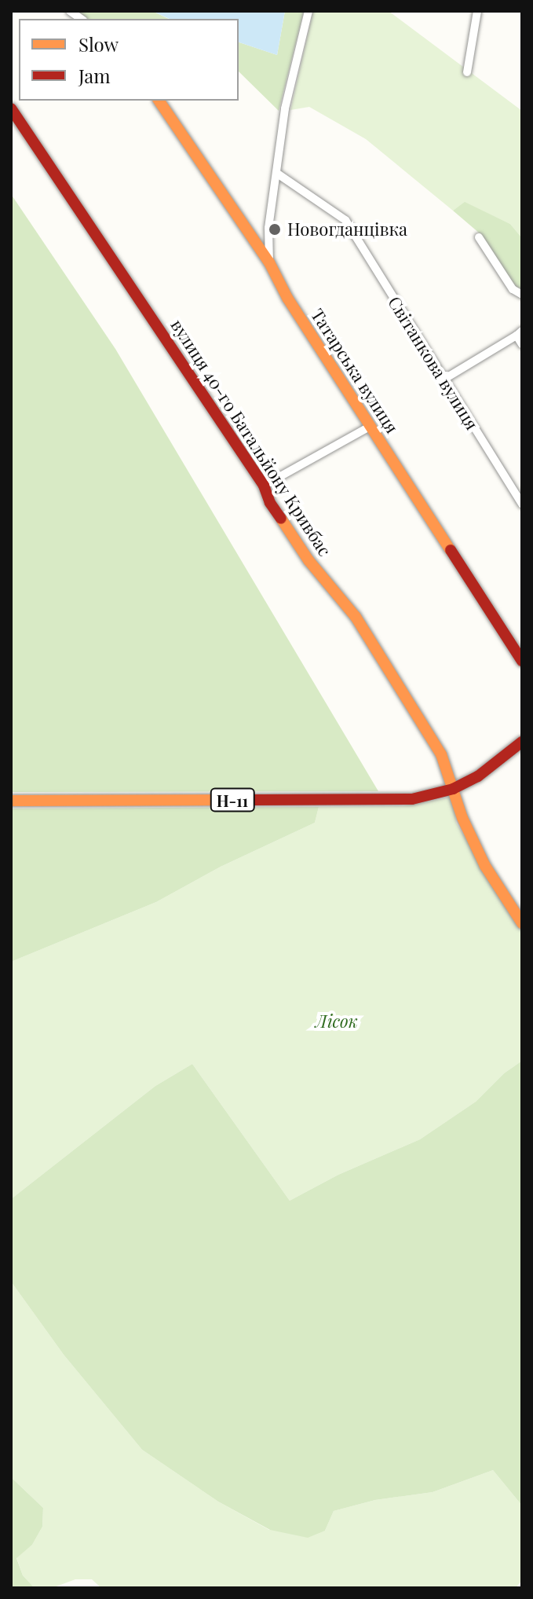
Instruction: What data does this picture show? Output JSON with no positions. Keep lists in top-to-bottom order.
{
  "streets": {
    "street": [
      "Світанкова вулиця",
      "Татарська вулиця",
      "вулиця 40-го Батальйону Кривбас",
      "Н-11"
    ]
  },
  "crossings": [
    ["вулиця 40-го Батальйону Кривбас", "Н-11"]
  ],
  "parks": ["Лісок"],
  "places": ["Новогданцівка"],
  "legend": ["Slow", "Jam"]
}
